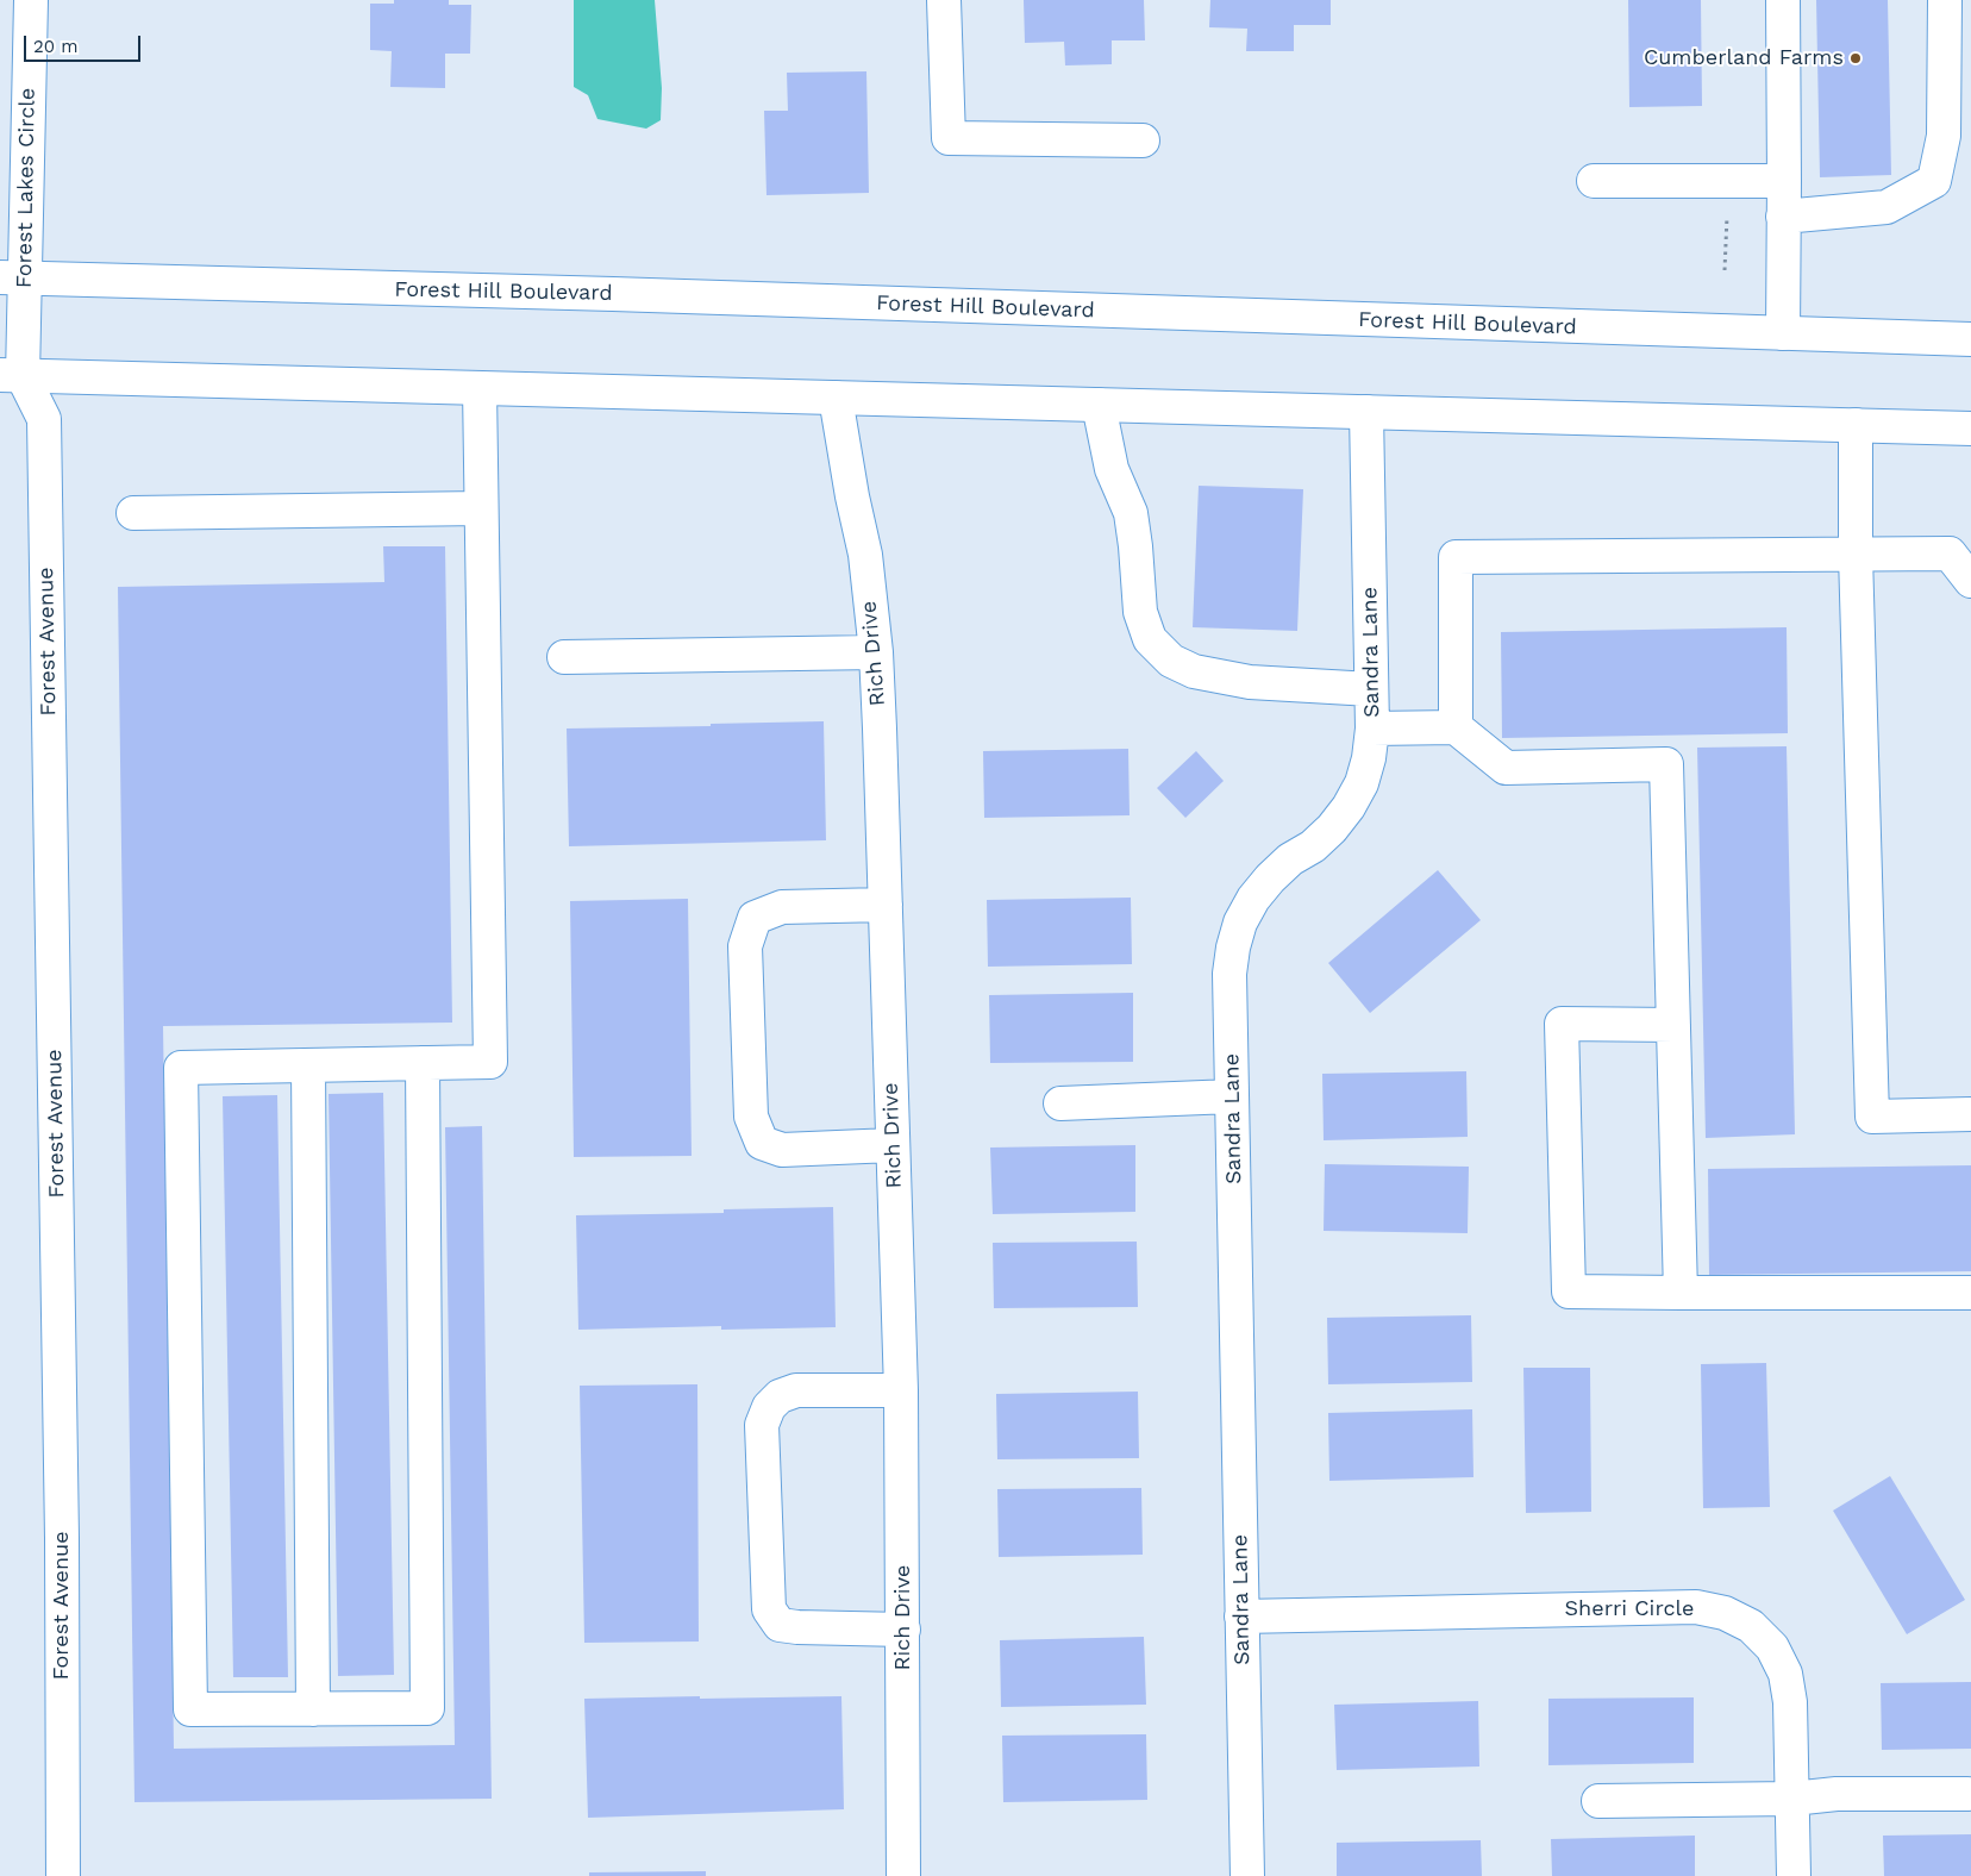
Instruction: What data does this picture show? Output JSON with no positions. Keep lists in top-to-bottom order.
{
  "streets": {
    "street": [
      "Forest Lakes Circle",
      "Forest Hill Boulevard",
      "Forest Avenue",
      "Sandra Lane",
      "Rich Drive",
      "Sherri Circle"
    ]
  },
  "crossings": [
    ["Forest Lakes Circle", "Forest Hill Boulevard"],
    ["Forest Lakes Circle", "Forest Avenue"],
    ["Sandra Lane", "Sherri Circle"]
  ],
  "places": ["Cumberland Farms"],
  "scale_bar": "20 m"
}
